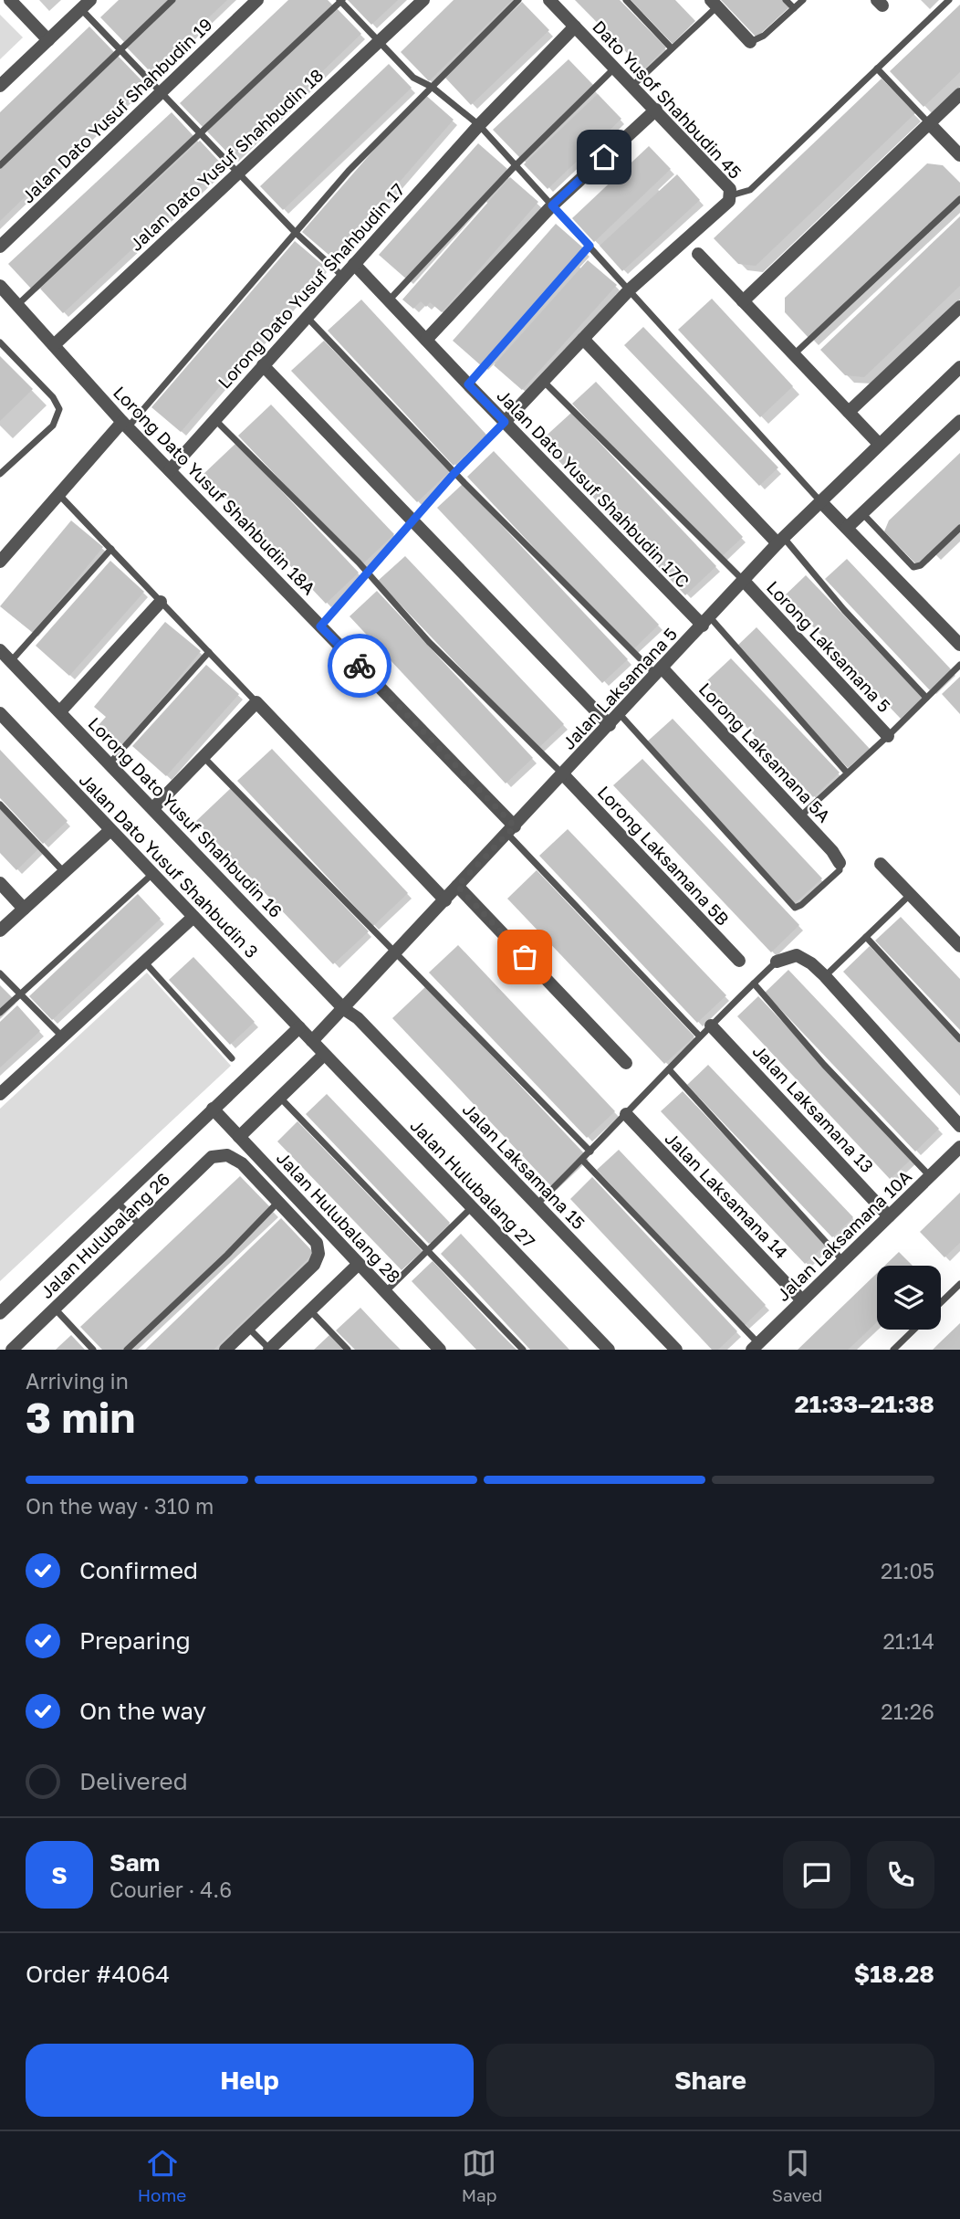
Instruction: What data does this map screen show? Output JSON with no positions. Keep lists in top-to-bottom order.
{
  "streets": {
    "street": [
      "Dato Yusof Shahbudin 45",
      "Jalan Dato Yusuf Shahbudin 19",
      "Jalan Dato Yusuf Shahbudin 18",
      "Lorong Dato Yusuf Shahbudin 17",
      "Jalan Dato Yusuf Shahbudin 17C",
      "Lorong Dato Yusuf Shahbudin 18A",
      "Lorong Laksamana 5",
      "Jalan Laksamana 5",
      "Lorong Laksamana 5A",
      "Lorong Dato Yusuf Shahbudin 16",
      "Lorong Laksamana 5B",
      "Jalan Dato Yusuf Shahbudin 3",
      "Jalan Laksamana 13",
      "Jalan Laksamana 15",
      "Jalan Hulubalang 27",
      "Jalan Laksamana 14",
      "Jalan Hulubalang 28",
      "Jalan Hulubalang 26",
      "Jalan Laksamana 10A"
    ]
  },
  "crossings": [
    ["Dato Yusof Shahbudin 45", "Lorong Dato Yusuf Shahbudin 17"],
    ["Jalan Dato Yusuf Shahbudin 18", "Lorong Dato Yusuf Shahbudin 18A"],
    ["Lorong Dato Yusuf Shahbudin 17", "Jalan Dato Yusuf Shahbudin 17C"],
    ["Lorong Dato Yusuf Shahbudin 17", "Lorong Dato Yusuf Shahbudin 18A"],
    ["Jalan Dato Yusuf Shahbudin 17C", "Jalan Laksamana 5"],
    ["Lorong Dato Yusuf Shahbudin 18A", "Jalan Laksamana 5"],
    ["Lorong Laksamana 5", "Jalan Laksamana 5"],
    ["Jalan Laksamana 5", "Lorong Laksamana 5A"],
    ["Jalan Laksamana 5", "Lorong Dato Yusuf Shahbudin 16"],
    ["Jalan Laksamana 5", "Lorong Laksamana 5B"],
    ["Jalan Laksamana 5", "Jalan Dato Yusuf Shahbudin 3"],
    ["Jalan Laksamana 5", "Jalan Laksamana 15"],
    ["Jalan Laksamana 5", "Jalan Hulubalang 27"],
    ["Lorong Dato Yusuf Shahbudin 16", "Jalan Laksamana 15"],
    ["Jalan Dato Yusuf Shahbudin 3", "Jalan Hulubalang 27"],
    ["Jalan Laksamana 13", "Jalan Laksamana 10A"],
    ["Jalan Laksamana 14", "Jalan Laksamana 10A"]
  ],
  "page": {
    "heading": ["3 min", "Arriving in", "21:33–21:38"],
    "panel": [
      "Sam",
      "Courier · 4.6",
      "Order #4064",
      "$18.28"
    ],
    "bar": "On the way · 310 m",
    "list": [
      ["Confirmed", "21:05"],
      ["Preparing", "21:14"],
      ["On the way", "21:26"],
      "Delivered"
    ],
    "round": "S",
    "buttons": ["Help", "Share"],
    "tabs": ["Home", "Map", "Saved"]
  }
}
